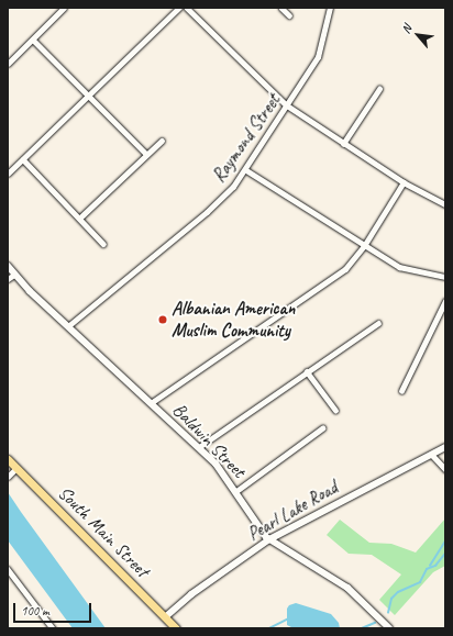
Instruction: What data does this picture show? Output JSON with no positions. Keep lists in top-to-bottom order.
{
  "streets": {
    "main road": ["Baldwin Street", "Pearl Lake Road", "South Main Street"],
    "street": ["Raymond Street"]
  },
  "crossings": [
    ["Raymond Street", "Baldwin Street"],
    ["Baldwin Street", "Pearl Lake Road"],
    ["Pearl Lake Road", "South Main Street"]
  ],
  "places": ["Albanian American Muslim Community"],
  "scale_bar": "100 m",
  "north": "top left"
}
